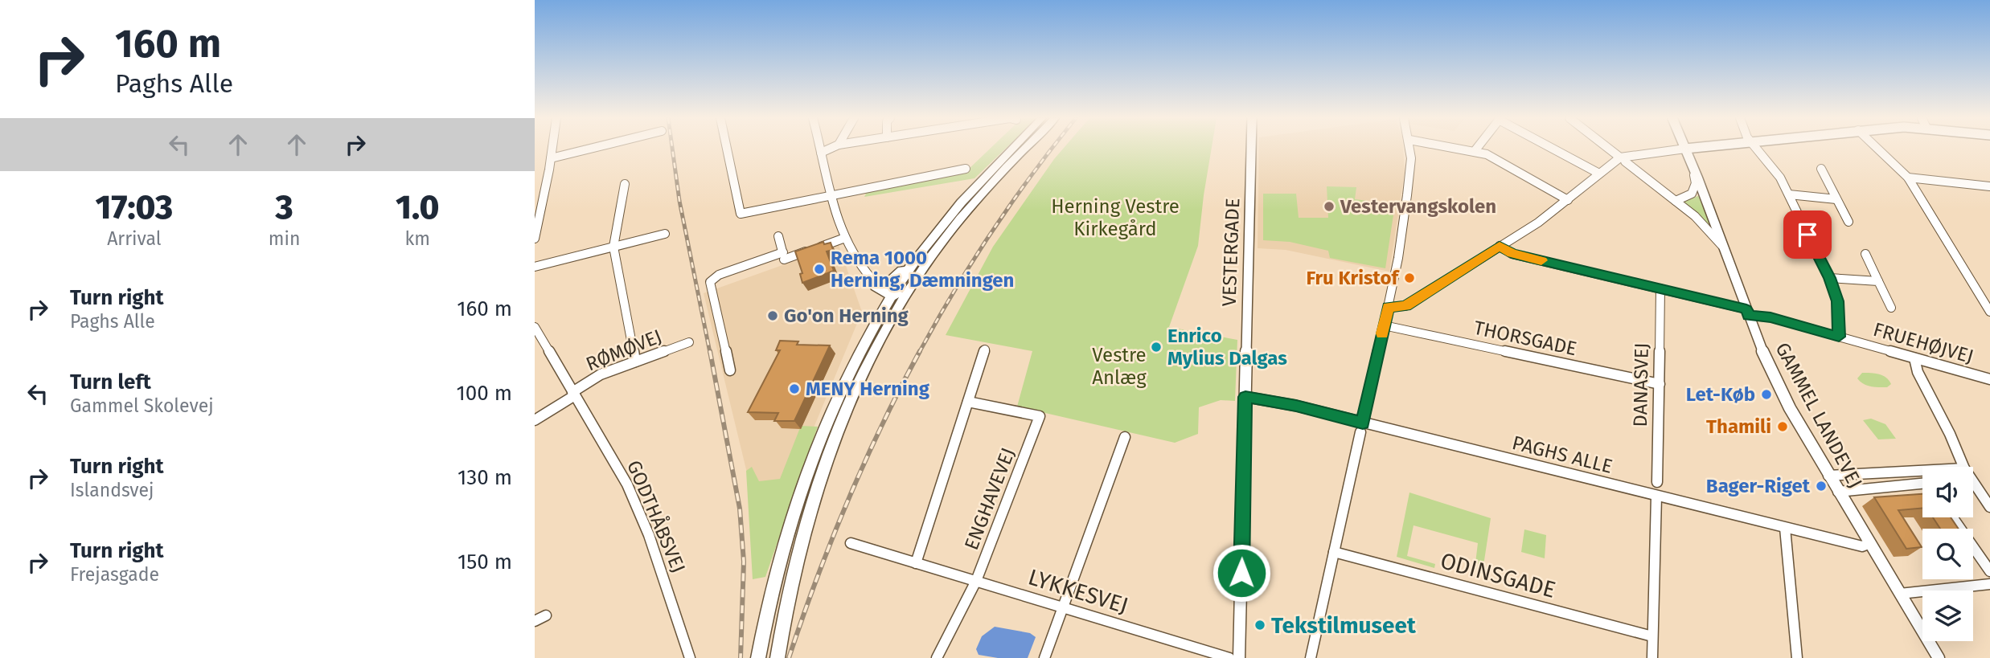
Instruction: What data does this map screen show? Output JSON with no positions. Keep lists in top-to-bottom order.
{
  "streets": {
    "street": [
      "VESTERGADE",
      "THORSGADE",
      "FRUEHØJVEJ",
      "RØMØVEJ",
      "DANASVEJ",
      "GAMMEL LANDEVEJ",
      "PAGHS ALLE",
      "ENGHAVEVEJ",
      "GODTHÅBSVEJ",
      "ODINSGADE",
      "LYKKESVEJ"
    ]
  },
  "crossings": [
    ["VESTERGADE", "PAGHS ALLE"],
    ["THORSGADE", "DANASVEJ"],
    ["FRUEHØJVEJ", "DANASVEJ"],
    ["FRUEHØJVEJ", "GAMMEL LANDEVEJ"],
    ["RØMØVEJ", "GODTHÅBSVEJ"],
    ["GAMMEL LANDEVEJ", "PAGHS ALLE"],
    ["ENGHAVEVEJ", "LYKKESVEJ"]
  ],
  "parks": ["Herning Vestre Kirkegård", "Vestre Anlæg"],
  "places": [
    "Vestervangskolen",
    "Rema 1000 Herning, Dæmningen",
    "Fru Kristof",
    "Go'on Herning",
    "Enrico Mylius Dalgas",
    "MENY Herning",
    "Let-Køb",
    "Thamili",
    "Bager-Riget",
    "Tekstilmuseet"
  ],
  "page": {
    "turn": ["160 m", "Paghs Alle"],
    "eta": [
      "17:03",
      "Arrival",
      "3",
      "min",
      "1.0",
      "km"
    ],
    "list": [
      {
        "name": "Turn right",
        "note": "Paghs Alle",
        "value": "160 m"
      },
      {
        "name": "Turn left",
        "note": "Gammel Skolevej",
        "value": "100 m"
      },
      {
        "name": "Turn right",
        "note": "Islandsvej",
        "value": "130 m"
      },
      {
        "name": "Turn right",
        "note": "Frejasgade",
        "value": "150 m"
      }
    ]
  }
}
